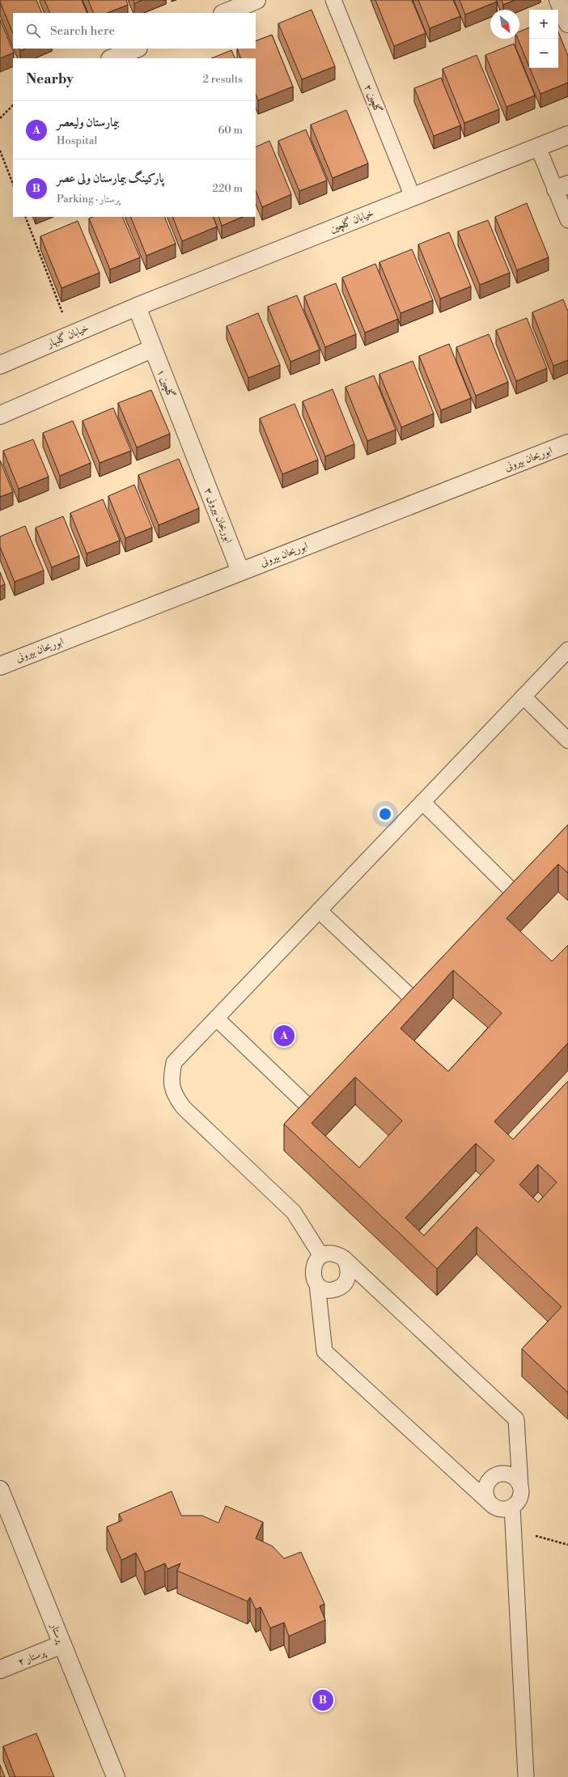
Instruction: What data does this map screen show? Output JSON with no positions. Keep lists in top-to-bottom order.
{
  "streets": {
    "street": [
      "خیابان گلچین",
      "خیابان گلبهار",
      "گلچین ۱",
      "ابوریحان بیرونی",
      "ابوریحان بیرونی ۳",
      "پرستار",
      "پرستار ۲"
    ],
    "lane": ["گلچین ۲"]
  },
  "crossings": [
    ["گلچین ۲", "خیابان گلچین"],
    ["خیابان گلچین", "خیابان گلبهار"],
    ["خیابان گلچین", "گلچین ۱"],
    ["خیابان گلبهار", "گلچین ۱"],
    ["گلچین ۱", "ابوریحان بیرونی ۳"],
    ["ابوریحان بیرونی", "ابوریحان بیرونی ۳"],
    ["پرستار", "پرستار ۲"]
  ],
  "north": "bottom right",
  "page": {
    "map_buttons": ["+", "−"],
    "search": "Search here",
    "heading": ["Nearby", "2 results"],
    "list": [
      {
        "mark": "A",
        "name": "بیمارستان ولیعصر",
        "note": "Hospital",
        "value": "60 m"
      },
      {
        "mark": "B",
        "name": "پارکینگ بیمارستان ولی عصر",
        "note": "Parking · پرستار",
        "value": "220 m"
      }
    ],
    "pins": ["A", "B"]
  }
}
